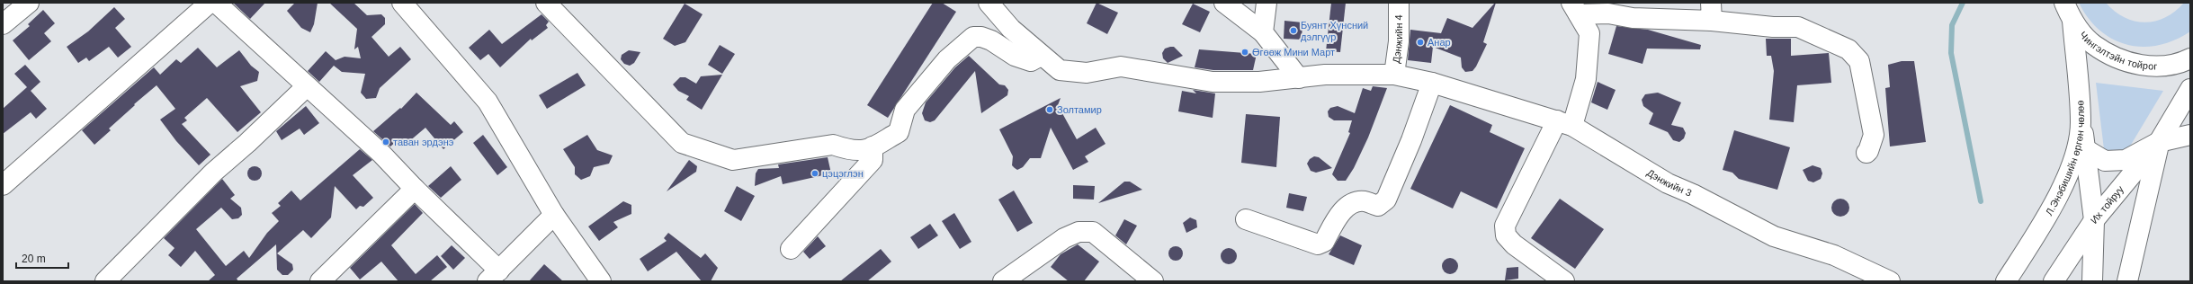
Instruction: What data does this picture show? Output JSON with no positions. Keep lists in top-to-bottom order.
{
  "streets": {
    "street": [
      "Дэнжийн 4",
      "Чингэлтэйн тойрог",
      "Л.Энэбишийн өргөн чөлөө",
      "Дэнжийн 3",
      "Их тойруу"
    ]
  },
  "crossings": [
    ["Дэнжийн 4", "Дэнжийн 3"],
    ["Чингэлтэйн тойрог", "Л.Энэбишийн өргөн чөлөө"]
  ],
  "places": [
    "Буянт Хүнсний дэлгүүр",
    "Анар",
    "Өгөөж Мини Март",
    "Золтамир",
    "таван эрдэнэ",
    "цэцэглэн"
  ],
  "scale_bar": "20 m"
}
